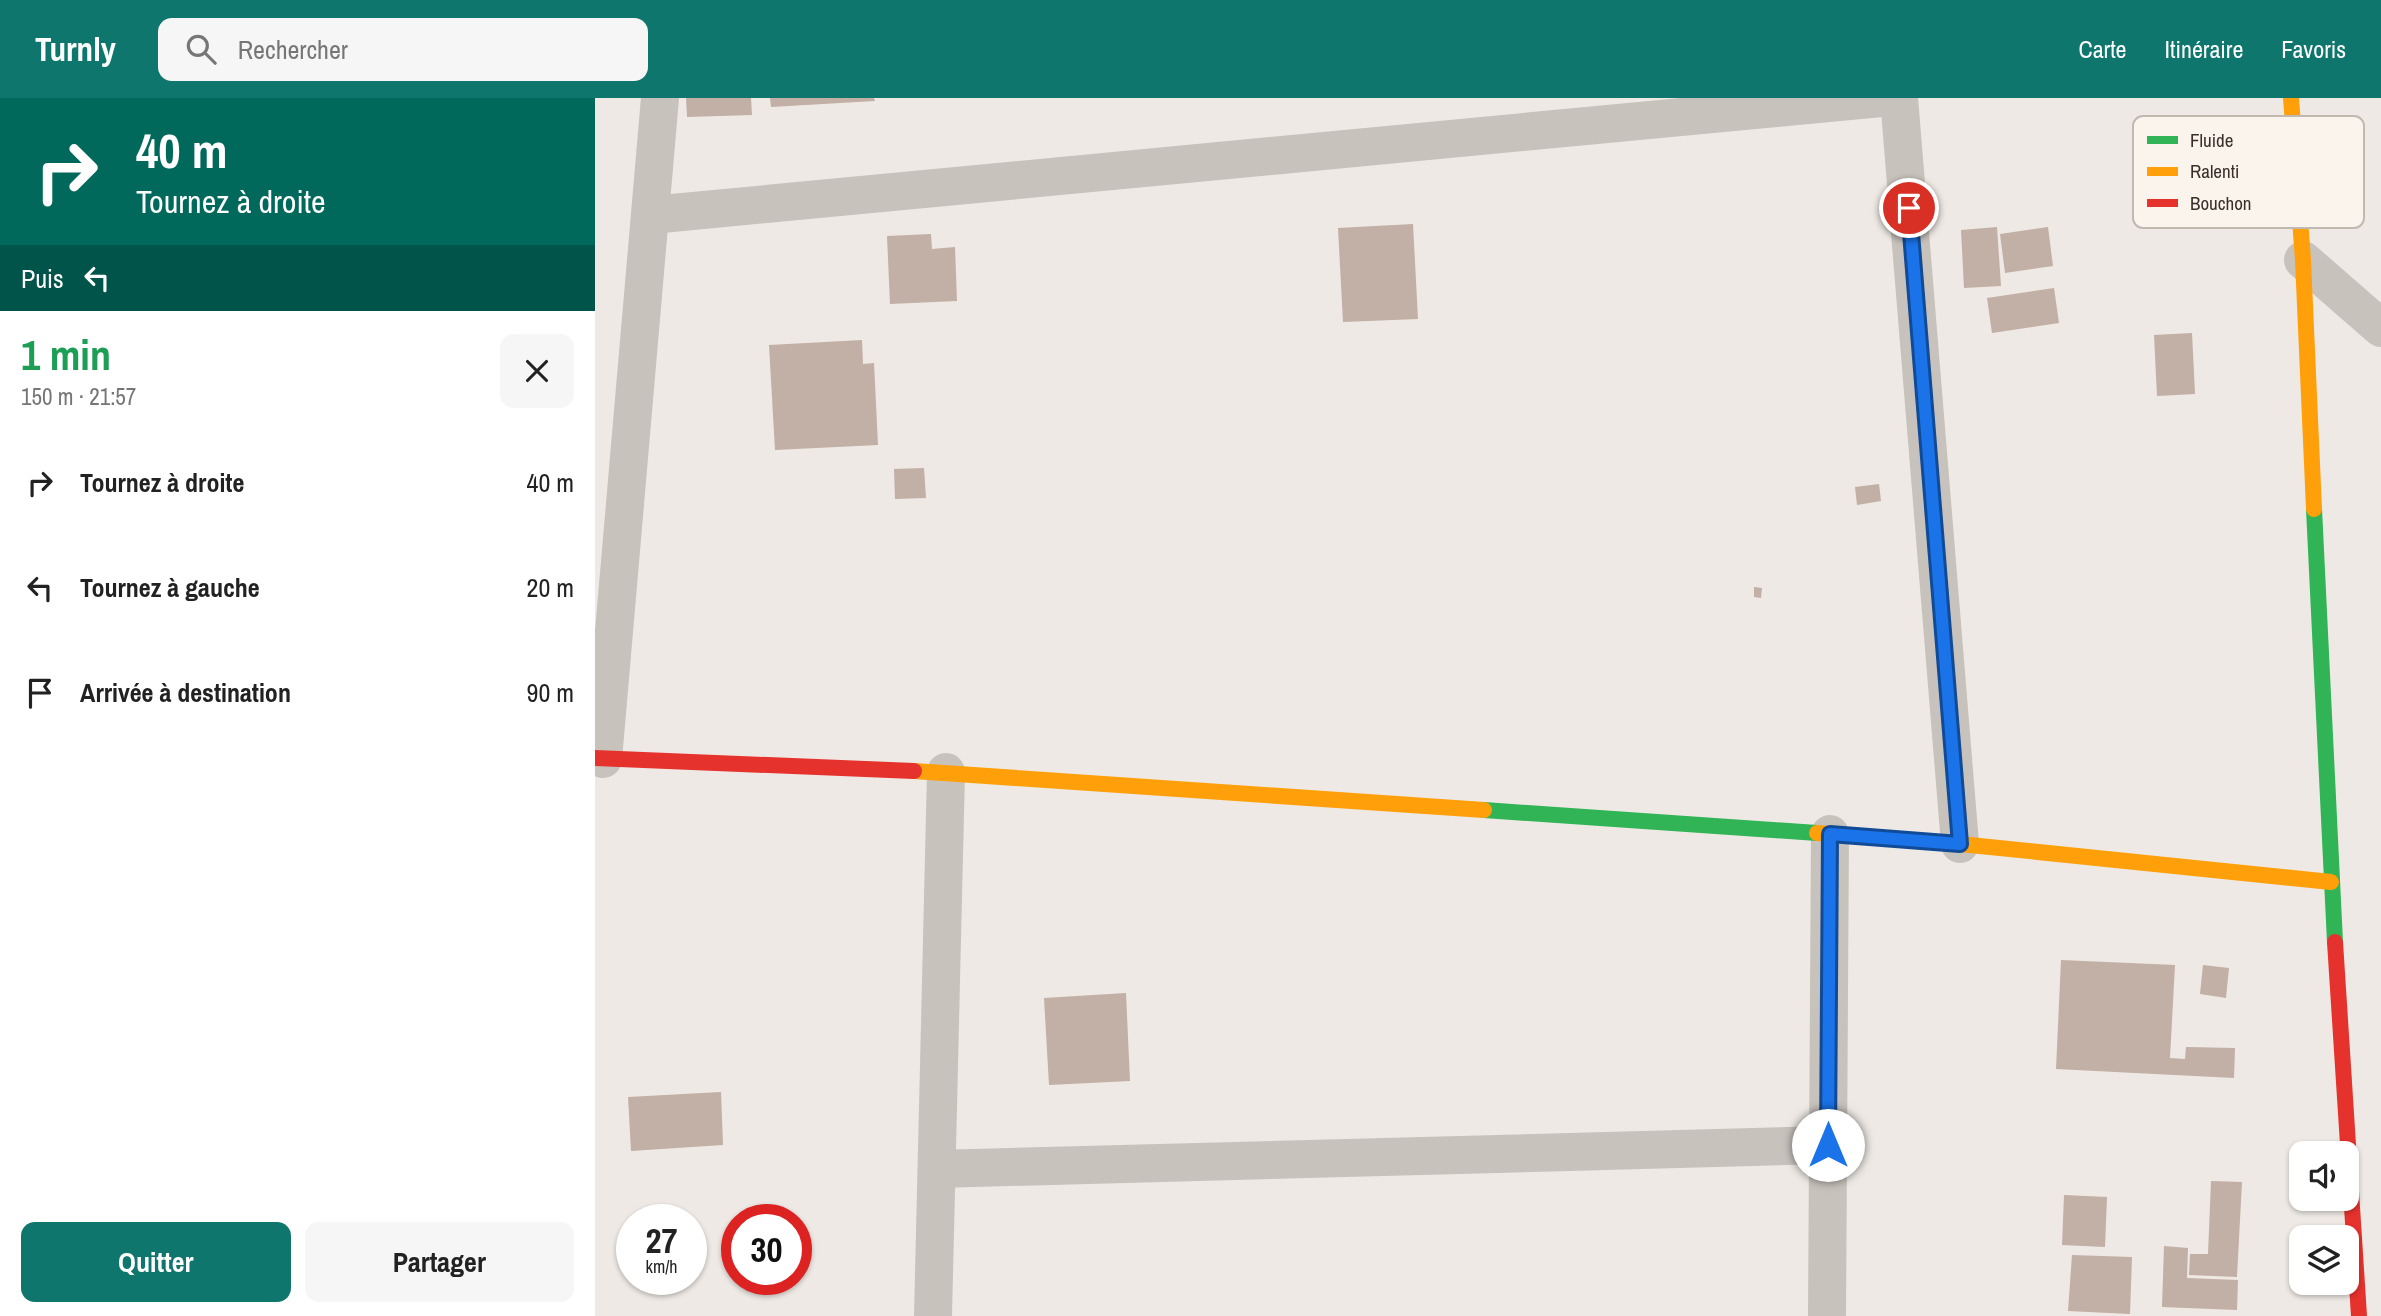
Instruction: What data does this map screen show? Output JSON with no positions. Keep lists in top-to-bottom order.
{
  "legend": ["Fluide", "Ralenti", "Bouchon"],
  "page": {
    "header": "Turnly",
    "search": "Rechercher",
    "nav": ["Carte", "Itinéraire", "Favoris"],
    "turn": ["40 m", "Tournez à droite"],
    "then": "Puis",
    "heading": ["1 min", "150 m · 21:57"],
    "list": [
      {
        "name": "Tournez à droite",
        "value": "40 m"
      },
      {
        "name": "Tournez à gauche",
        "value": "20 m"
      },
      {
        "name": "Arrivée à destination",
        "value": "90 m"
      }
    ],
    "speed": "27 km/h",
    "limit": "30",
    "buttons": ["Quitter", "Partager"]
  }
}
